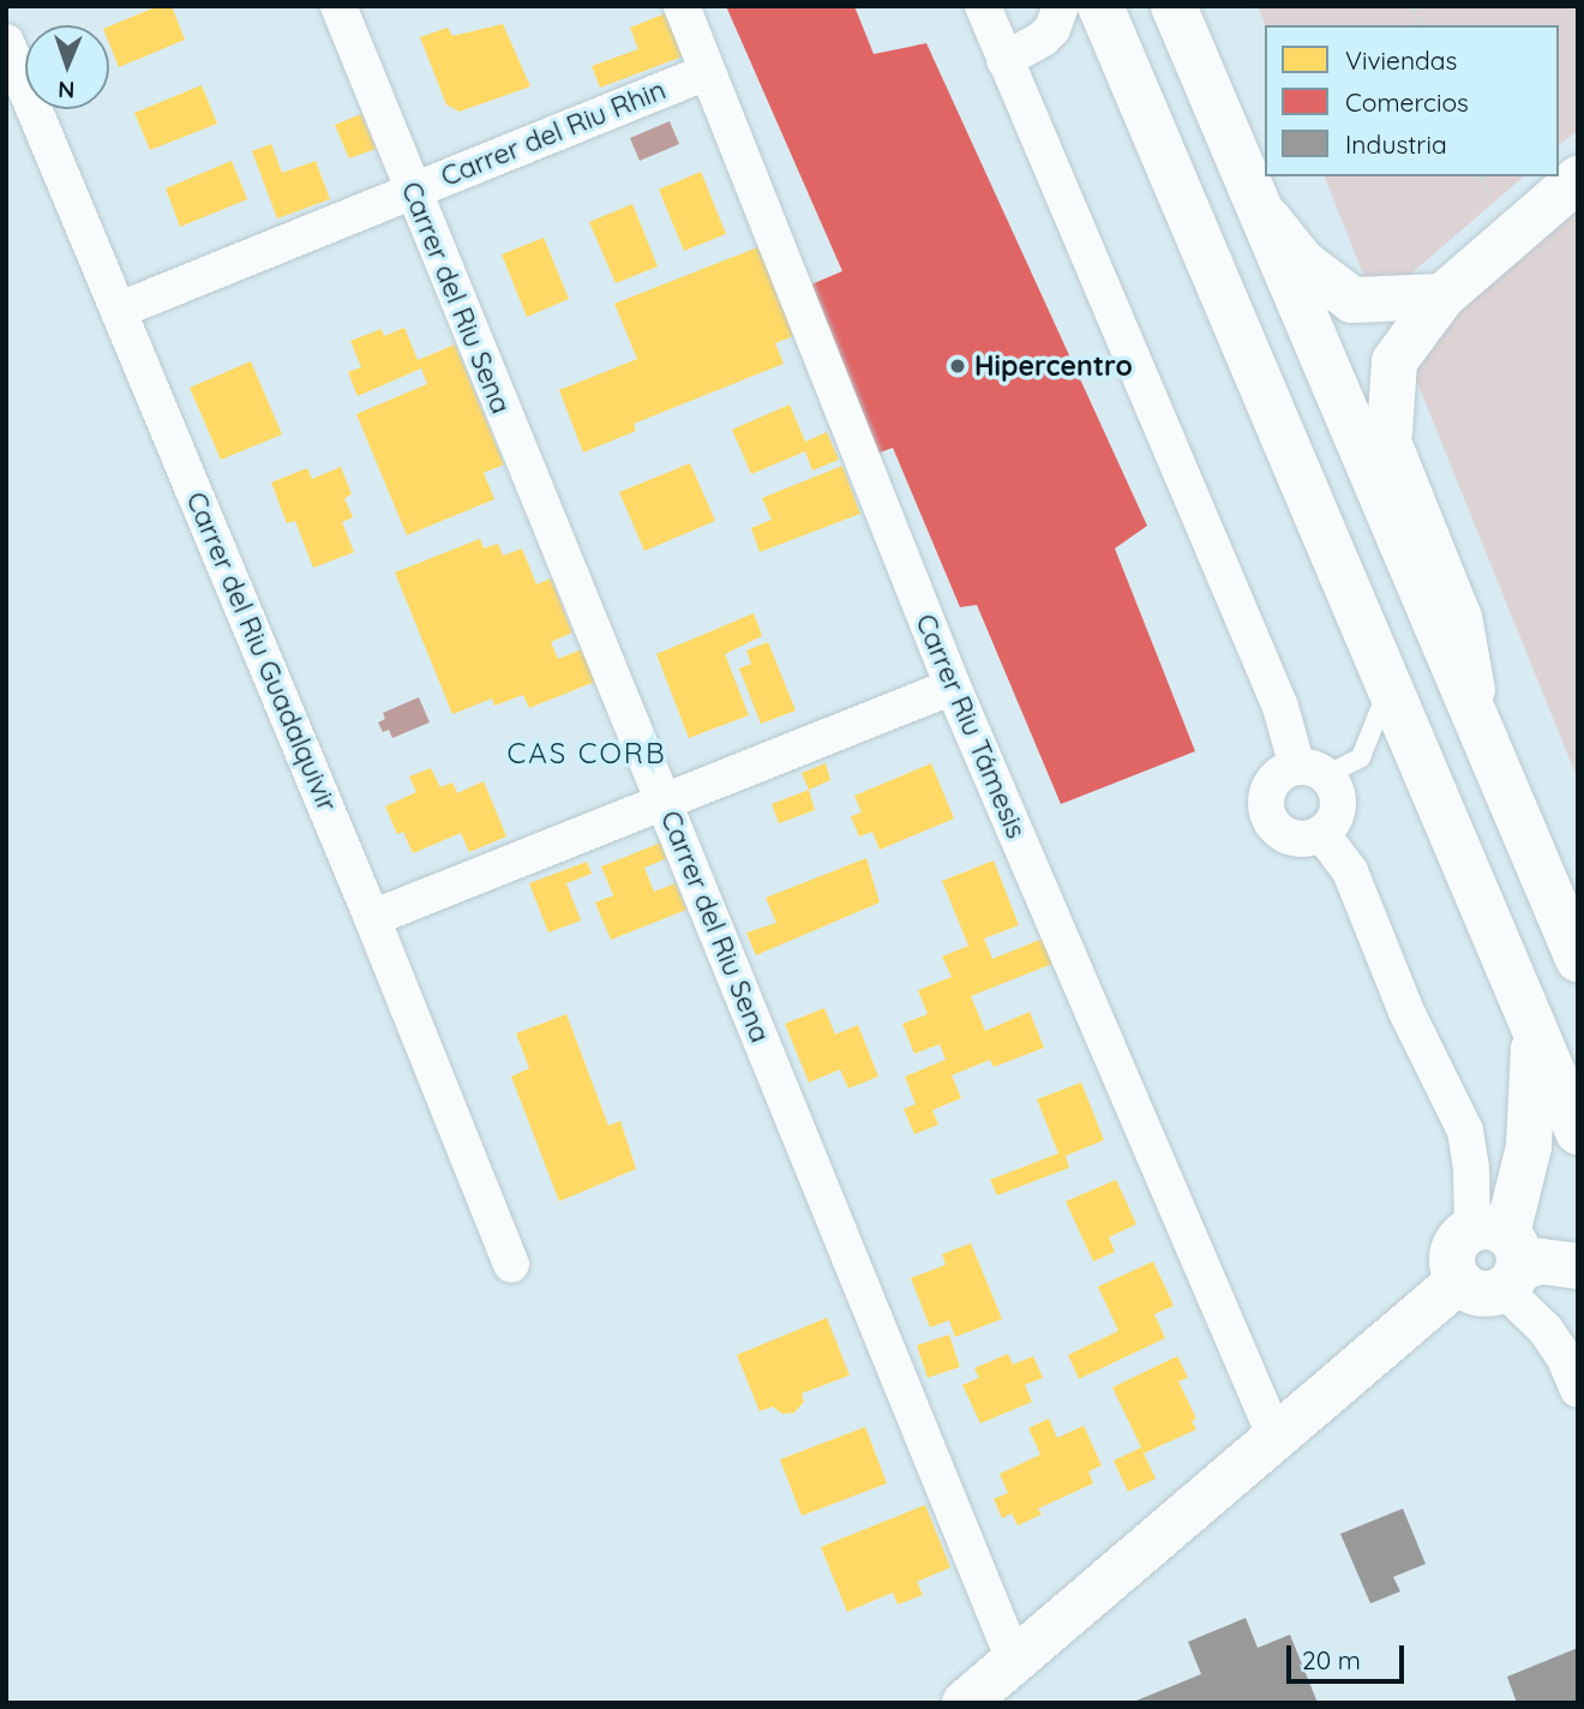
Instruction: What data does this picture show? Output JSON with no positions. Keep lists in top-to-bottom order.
{
  "streets": {
    "street": [
      "Carrer del Riu Rhin",
      "Carrer del Riu Sena",
      "Carrer del Riu Guadalquivir",
      "Carrer Riu Támesis"
    ]
  },
  "crossings": [
    ["Carrer del Riu Rhin", "Carrer del Riu Sena"],
    ["Carrer del Riu Rhin", "Carrer del Riu Guadalquivir"],
    ["Carrer del Riu Rhin", "Carrer Riu Támesis"]
  ],
  "districts": ["CAS CORB"],
  "places": ["Hipercentro"],
  "legend": ["Viviendas", "Comercios", "Industria"],
  "scale_bar": "20 m",
  "north": "bottom"
}
